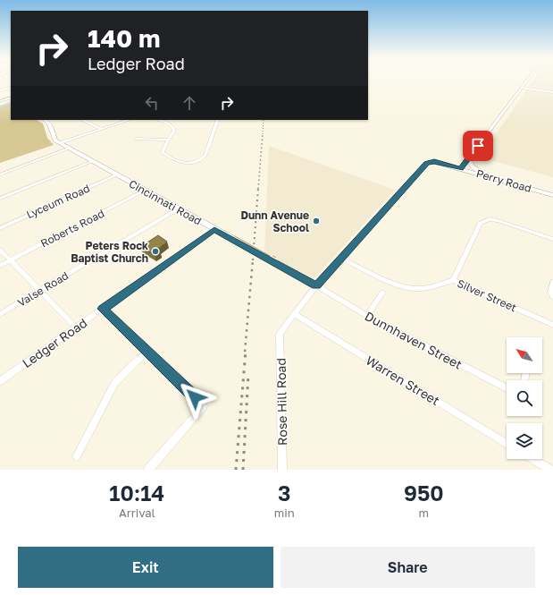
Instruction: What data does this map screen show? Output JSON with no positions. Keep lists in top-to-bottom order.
{
  "streets": {
    "main road": ["Perry Road", "Cincinnati Road"],
    "street": [
      "Lyceum Road",
      "Roberts Road",
      "Valse Road",
      "Silver Street",
      "Dunnhaven Street",
      "Ledger Road",
      "Warren Street",
      "Rose Hill Road"
    ]
  },
  "crossings": [
    ["Perry Road", "Silver Street"],
    ["Lyceum Road", "Cincinnati Road"],
    ["Cincinnati Road", "Roberts Road"],
    ["Cincinnati Road", "Valse Road"],
    ["Cincinnati Road", "Dunnhaven Street"],
    ["Cincinnati Road", "Ledger Road"],
    ["Warren Street", "Rose Hill Road"]
  ],
  "places": ["Dunn Avenue School", "Peters Rock Baptist Church"],
  "north": "top left",
  "page": {
    "turn": ["140 m", "Ledger Road"],
    "eta": [
      "10:14",
      "Arrival",
      "3",
      "min",
      "950",
      "m"
    ],
    "buttons": ["Exit", "Share"]
  }
}
